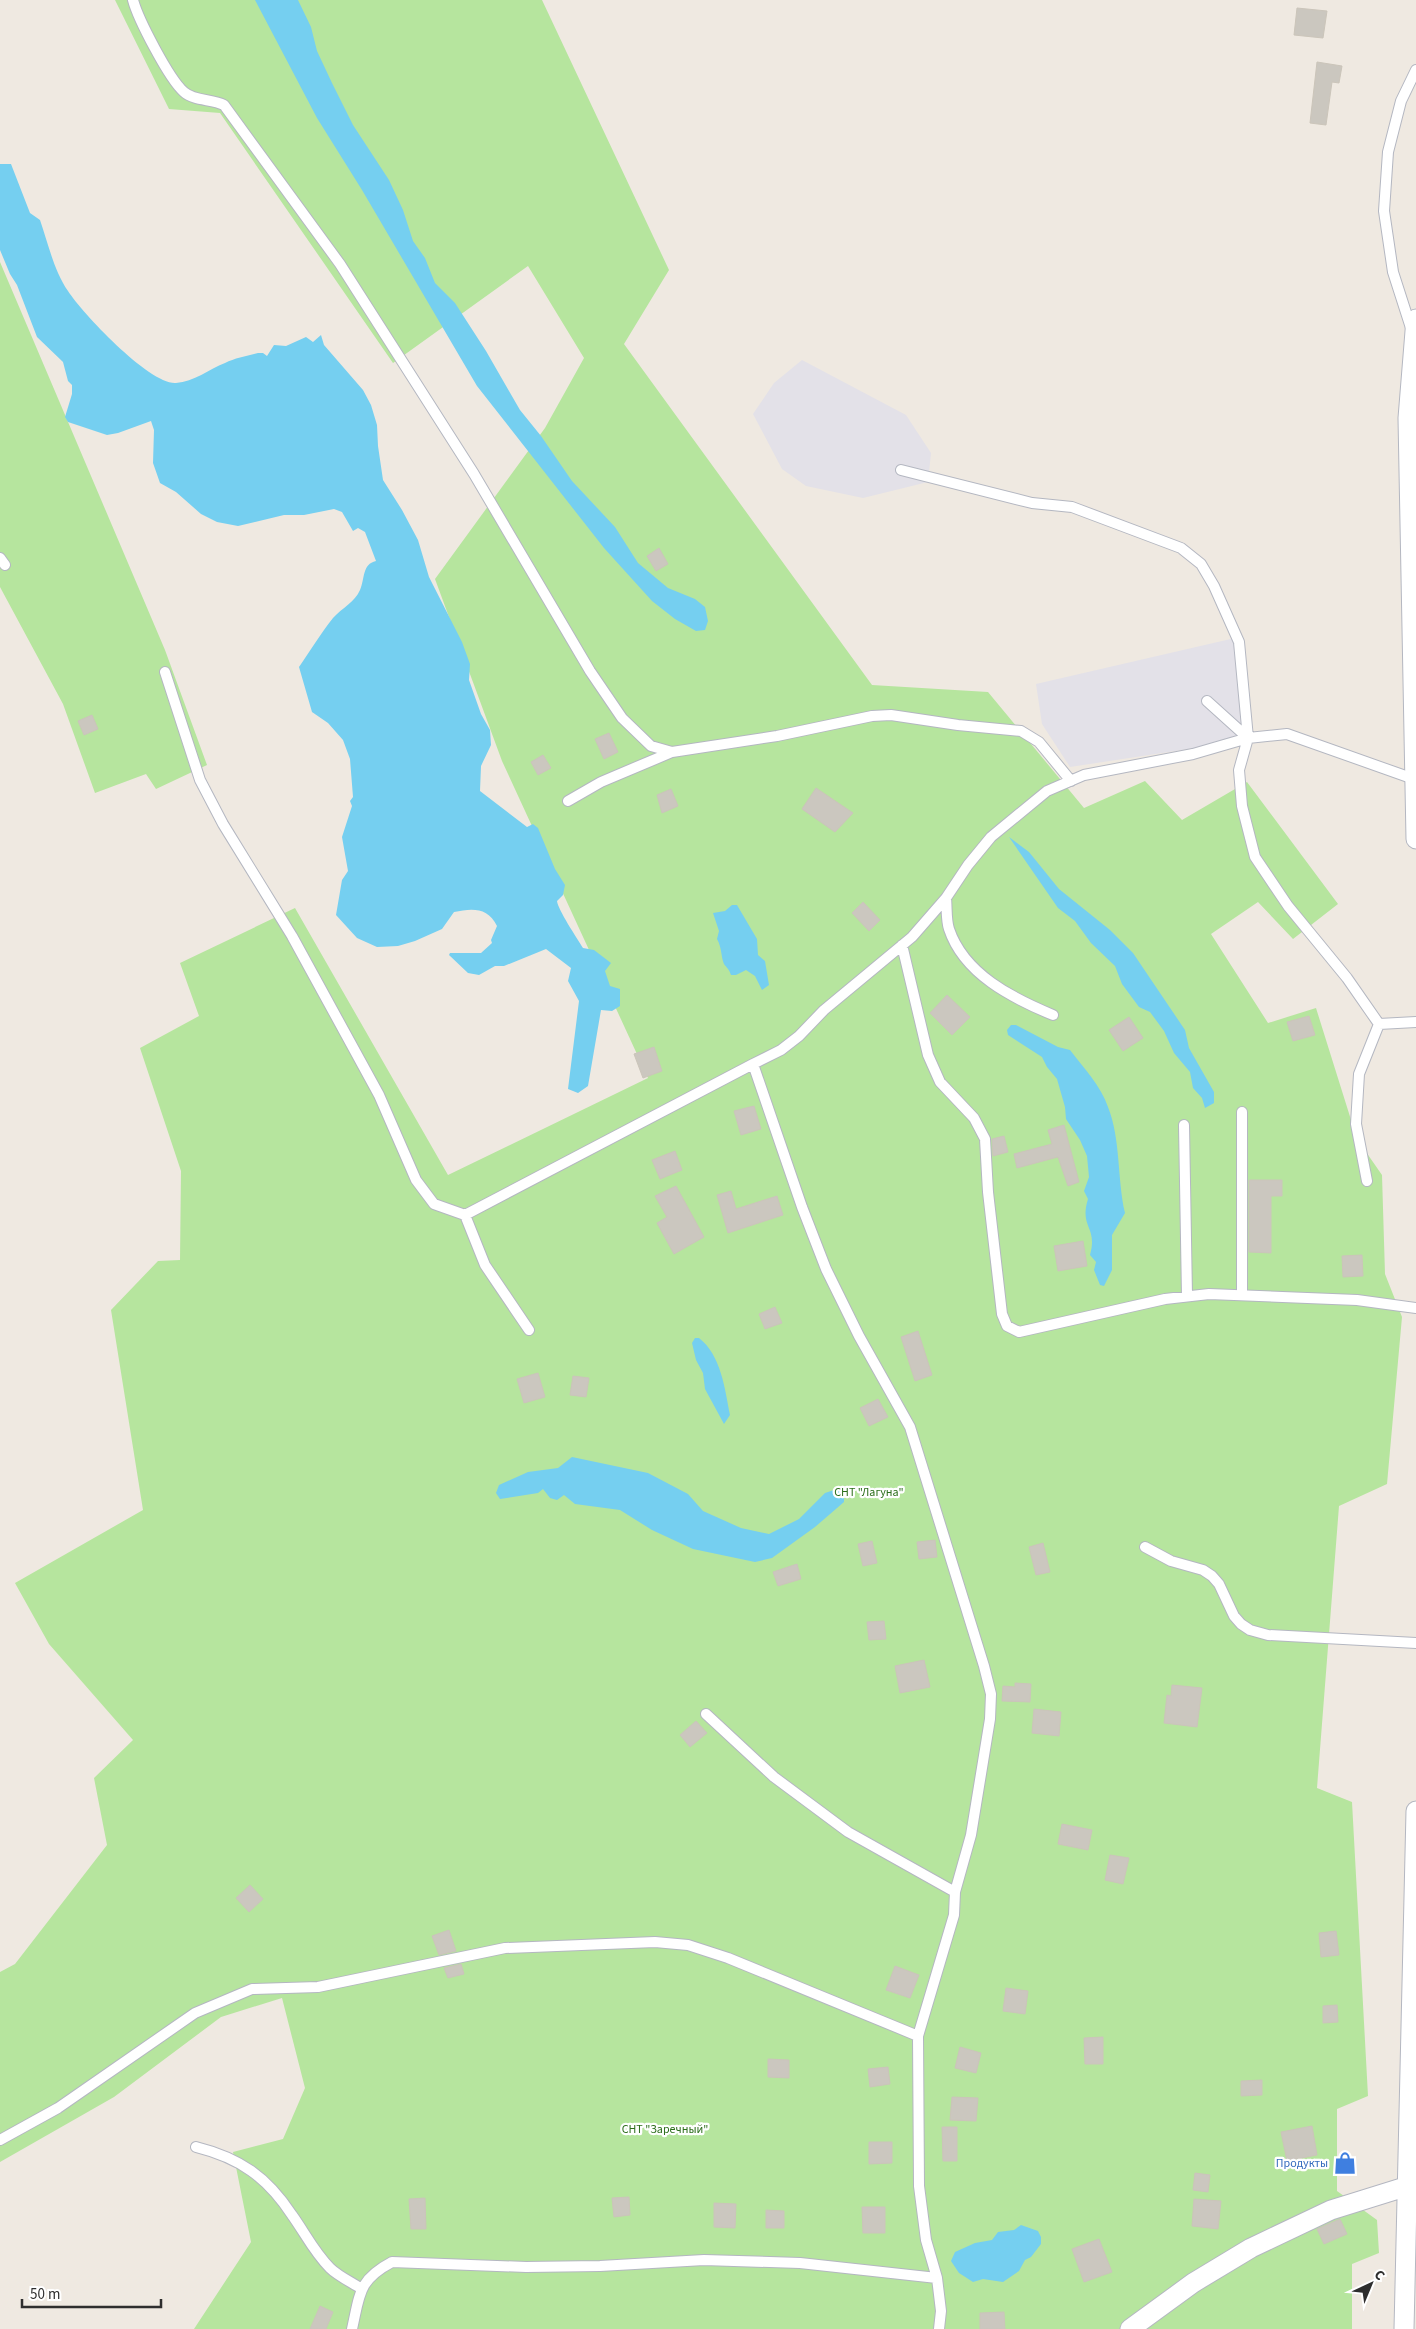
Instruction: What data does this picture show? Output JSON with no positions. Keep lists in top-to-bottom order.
{
  "parks": ["СНТ \"Лагуна\"", "СНТ \"Заречный\""],
  "places": {
    "shop": ["Продукты"]
  },
  "scale_bar": "50 m",
  "north": "top right"
}
